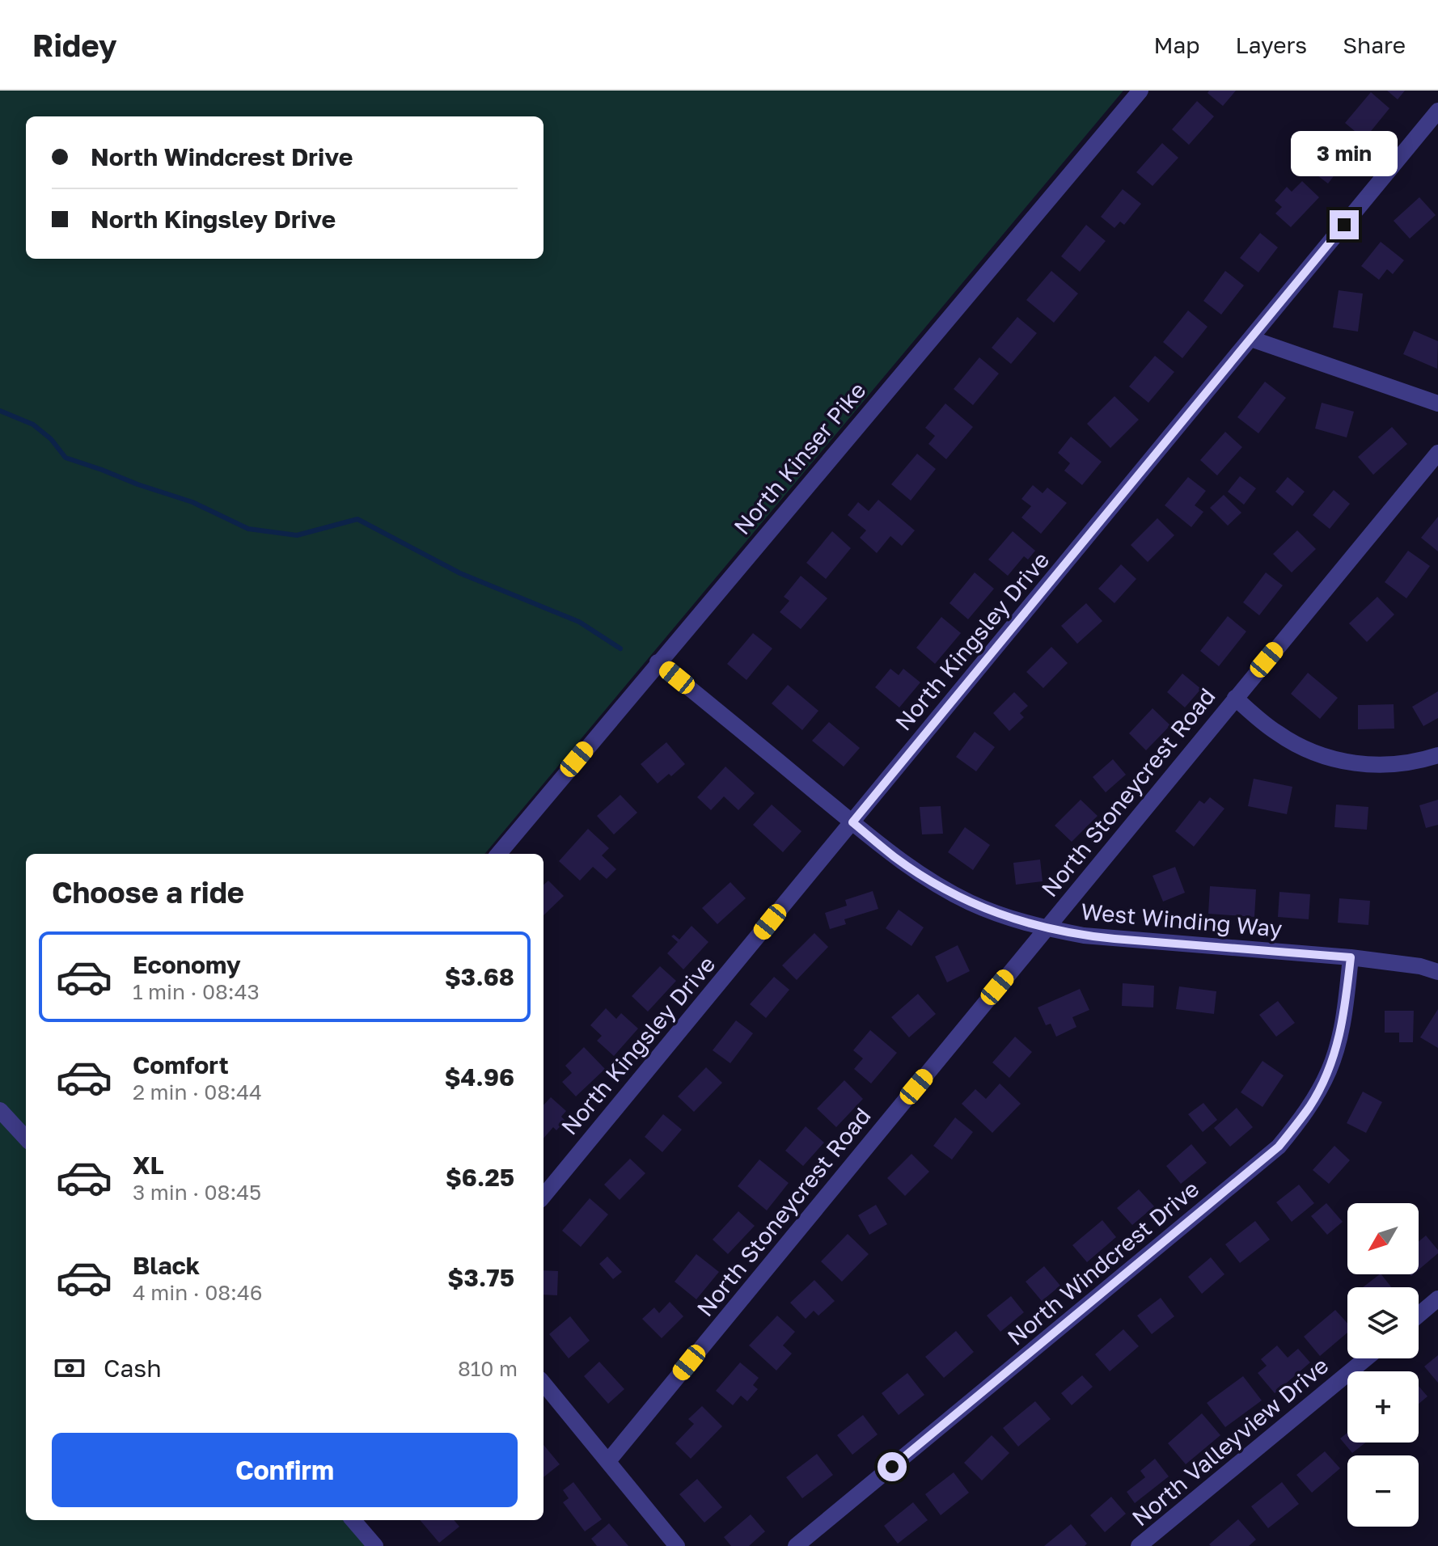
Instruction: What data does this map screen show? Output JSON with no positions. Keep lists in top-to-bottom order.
{
  "streets": {
    "street": [
      "North Kinser Pike",
      "North Kingsley Drive",
      "North Stoneycrest Road",
      "West Winding Way",
      "North Windcrest Drive",
      "North Valleyview Drive"
    ]
  },
  "crossings": [
    ["North Kinser Pike", "West Winding Way"],
    ["North Kingsley Drive", "West Winding Way"],
    ["North Stoneycrest Road", "West Winding Way"],
    ["West Winding Way", "North Windcrest Drive"]
  ],
  "north": "bottom left",
  "page": {
    "header": "Ridey",
    "nav": ["Map", "Layers", "Share"],
    "banner": ["North Windcrest Drive", "North Kingsley Drive"],
    "bubble": "3 min",
    "heading": "Choose a ride",
    "list": [
      {
        "name": "Economy",
        "note": "1 min · 08:43",
        "value": "$3.68"
      },
      {
        "name": "Comfort",
        "note": "2 min · 08:44",
        "value": "$4.96"
      },
      {
        "name": "XL",
        "note": "3 min · 08:45",
        "value": "$6.25"
      },
      {
        "name": "Black",
        "note": "4 min · 08:46",
        "value": "$3.75"
      }
    ],
    "map_buttons": ["+", "−"],
    "pay": ["Cash", "810 m"],
    "buttons": "Confirm"
  }
}
